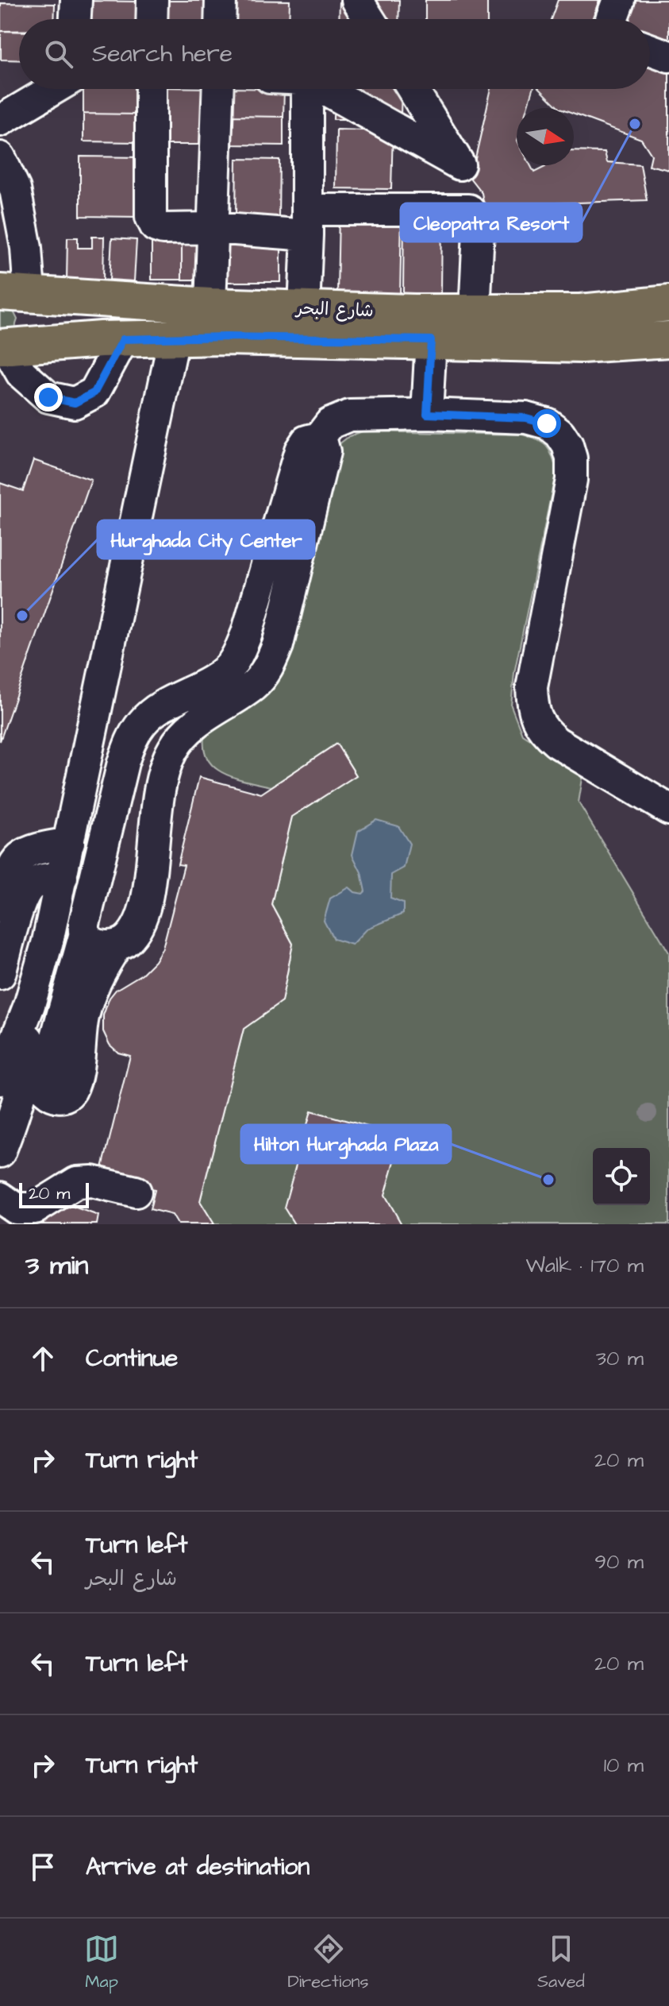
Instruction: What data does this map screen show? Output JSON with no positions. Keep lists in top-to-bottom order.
{
  "streets": {
    "main road": ["شارع البحر"]
  },
  "places": ["Cleopatra Resort", "Hurghada City Center", "Hilton Hurghada Plaza"],
  "scale_bar": "20 m",
  "north": "right",
  "page": {
    "search": "Search here",
    "scale": "20 m",
    "heading": ["3 min", "Walk · 170 m"],
    "list": [
      ["Continue", "30 m"],
      ["Turn right", "20 m"],
      ["Turn left", "شارع البحر", "90 m"],
      ["Turn left", "20 m"],
      ["Turn right", "10 m"],
      "Arrive at destination"
    ],
    "nav": ["Map", "Directions", "Saved"]
  }
}
